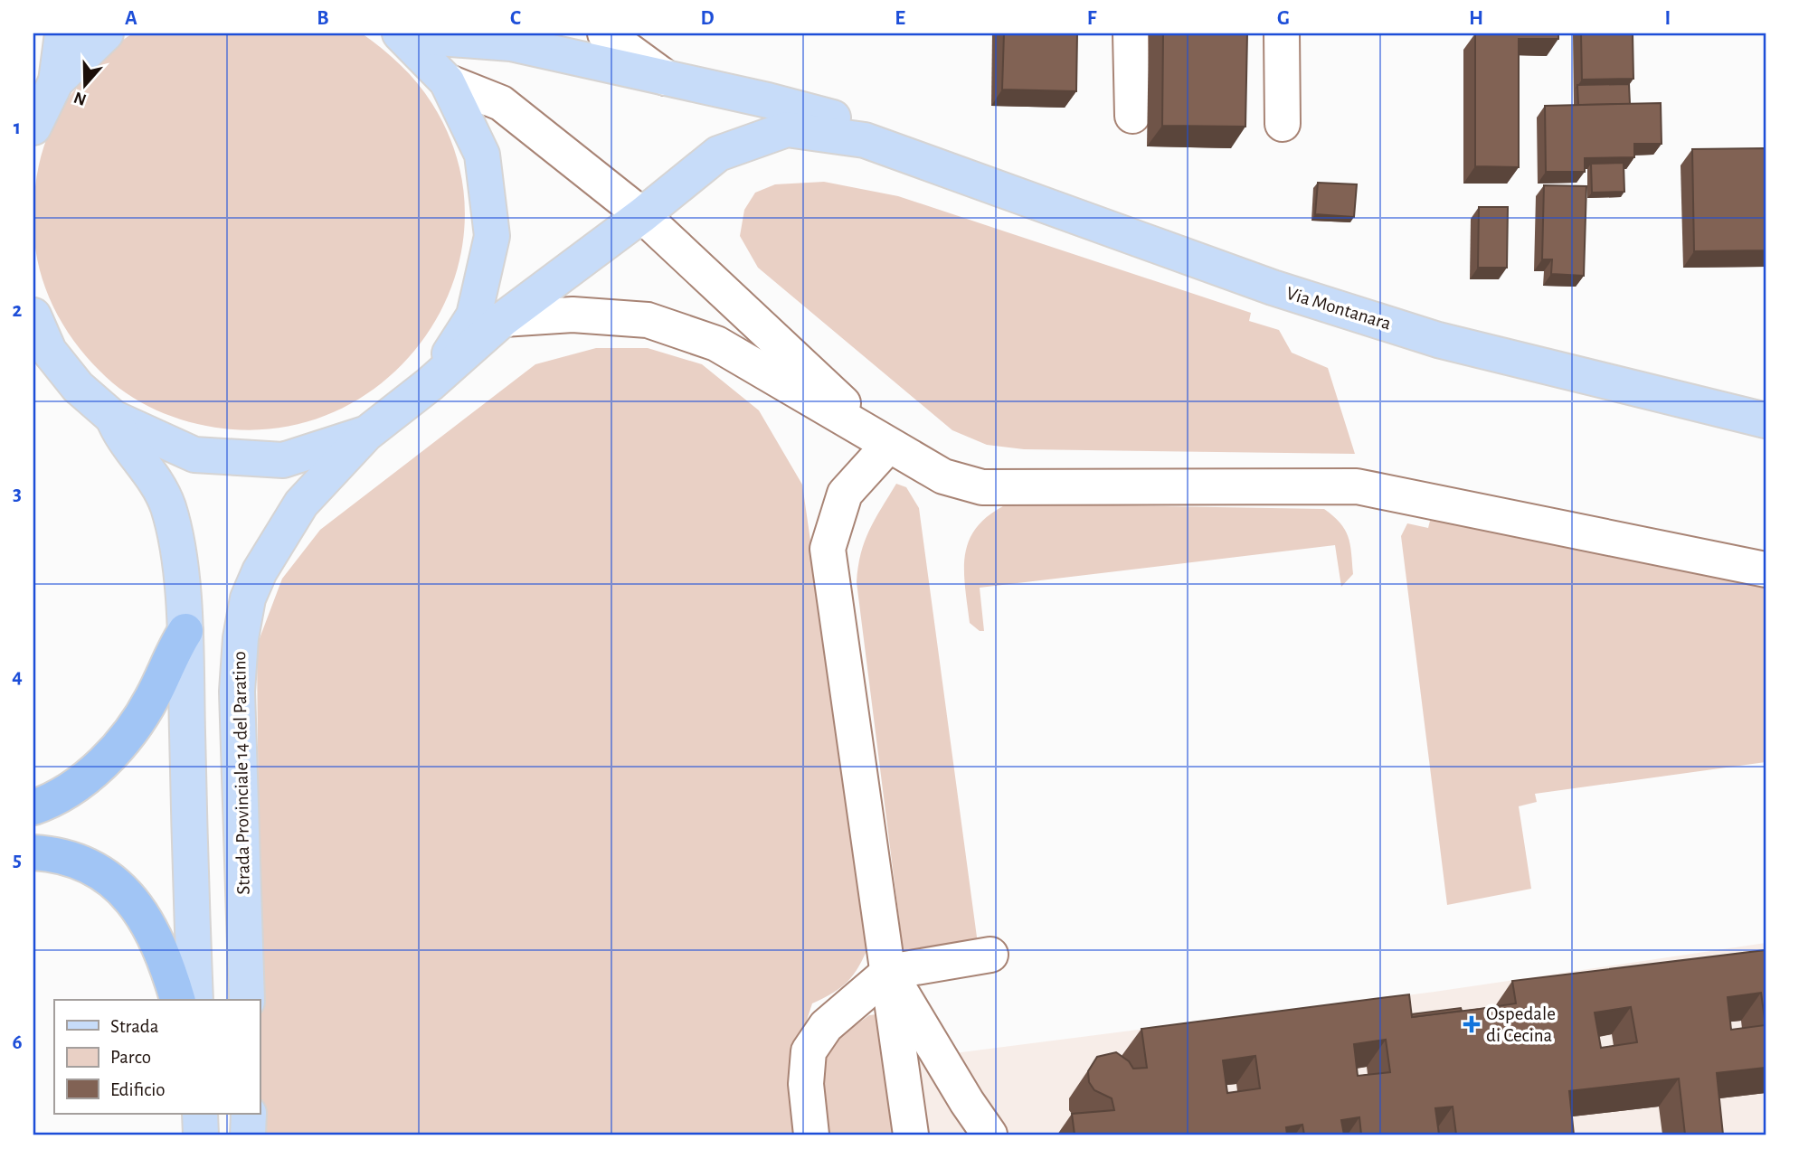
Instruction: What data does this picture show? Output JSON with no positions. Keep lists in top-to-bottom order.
{
  "streets": {
    "main road": ["Via Montanara", "Strada Provinciale 14 del Paratino"]
  },
  "crossings": [
    ["Via Montanara", "Strada Provinciale 14 del Paratino"]
  ],
  "places": {
    "health": ["Ospedale di Cecina"]
  },
  "legend": ["Strada", "Parco", "Edificio"],
  "north": "bottom",
  "grid": {
    "columns": [
      "A",
      "B",
      "C",
      "D",
      "E",
      "F",
      "G",
      "H",
      "I"
    ],
    "rows": [
      "1",
      "2",
      "3",
      "4",
      "5",
      "6"
    ]
  }
}
